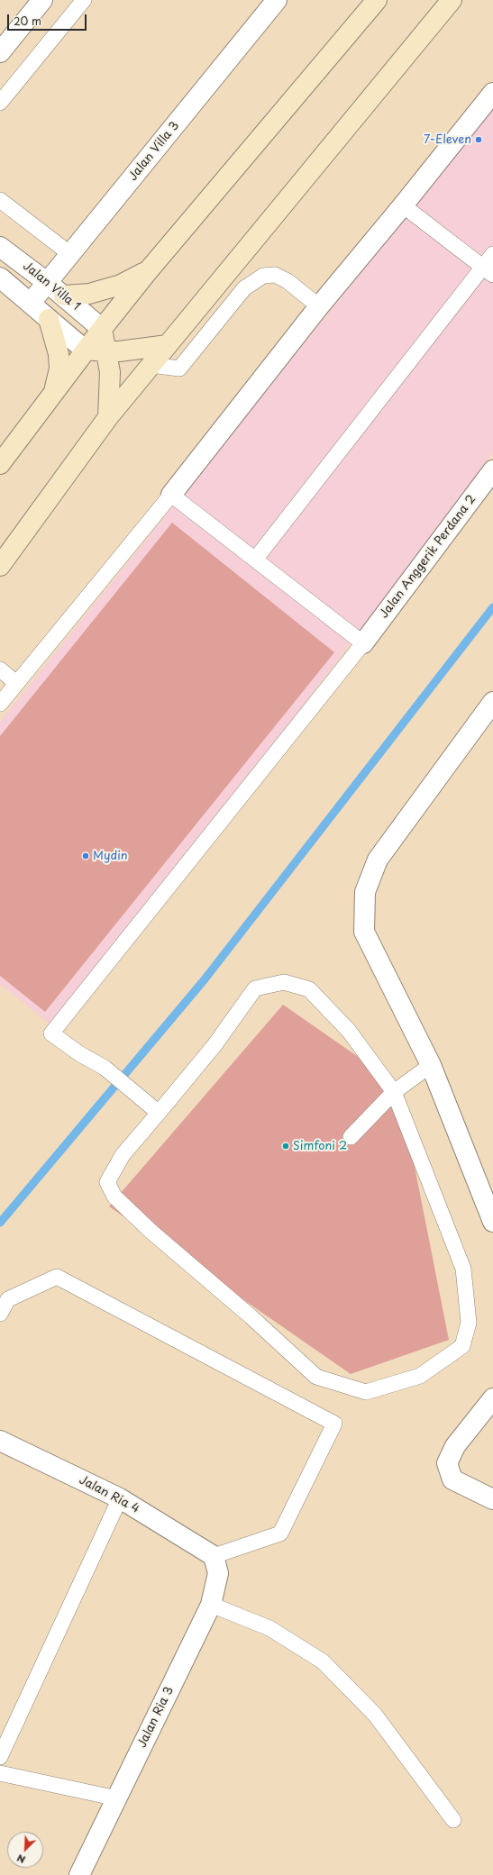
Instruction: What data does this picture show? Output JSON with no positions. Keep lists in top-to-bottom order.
{
  "streets": {
    "street": [
      "Jalan Villa 3",
      "Jalan Villa 1",
      "Jalan Anggerik Perdana 2",
      "Jalan Ria 4",
      "Jalan Ria 3"
    ]
  },
  "crossings": [
    ["Jalan Villa 3", "Jalan Villa 1"],
    ["Jalan Ria 4", "Jalan Ria 3"]
  ],
  "places": ["7-Eleven", "Mydin", "Simfoni 2"],
  "scale_bar": "20 m",
  "north": "bottom left"
}
